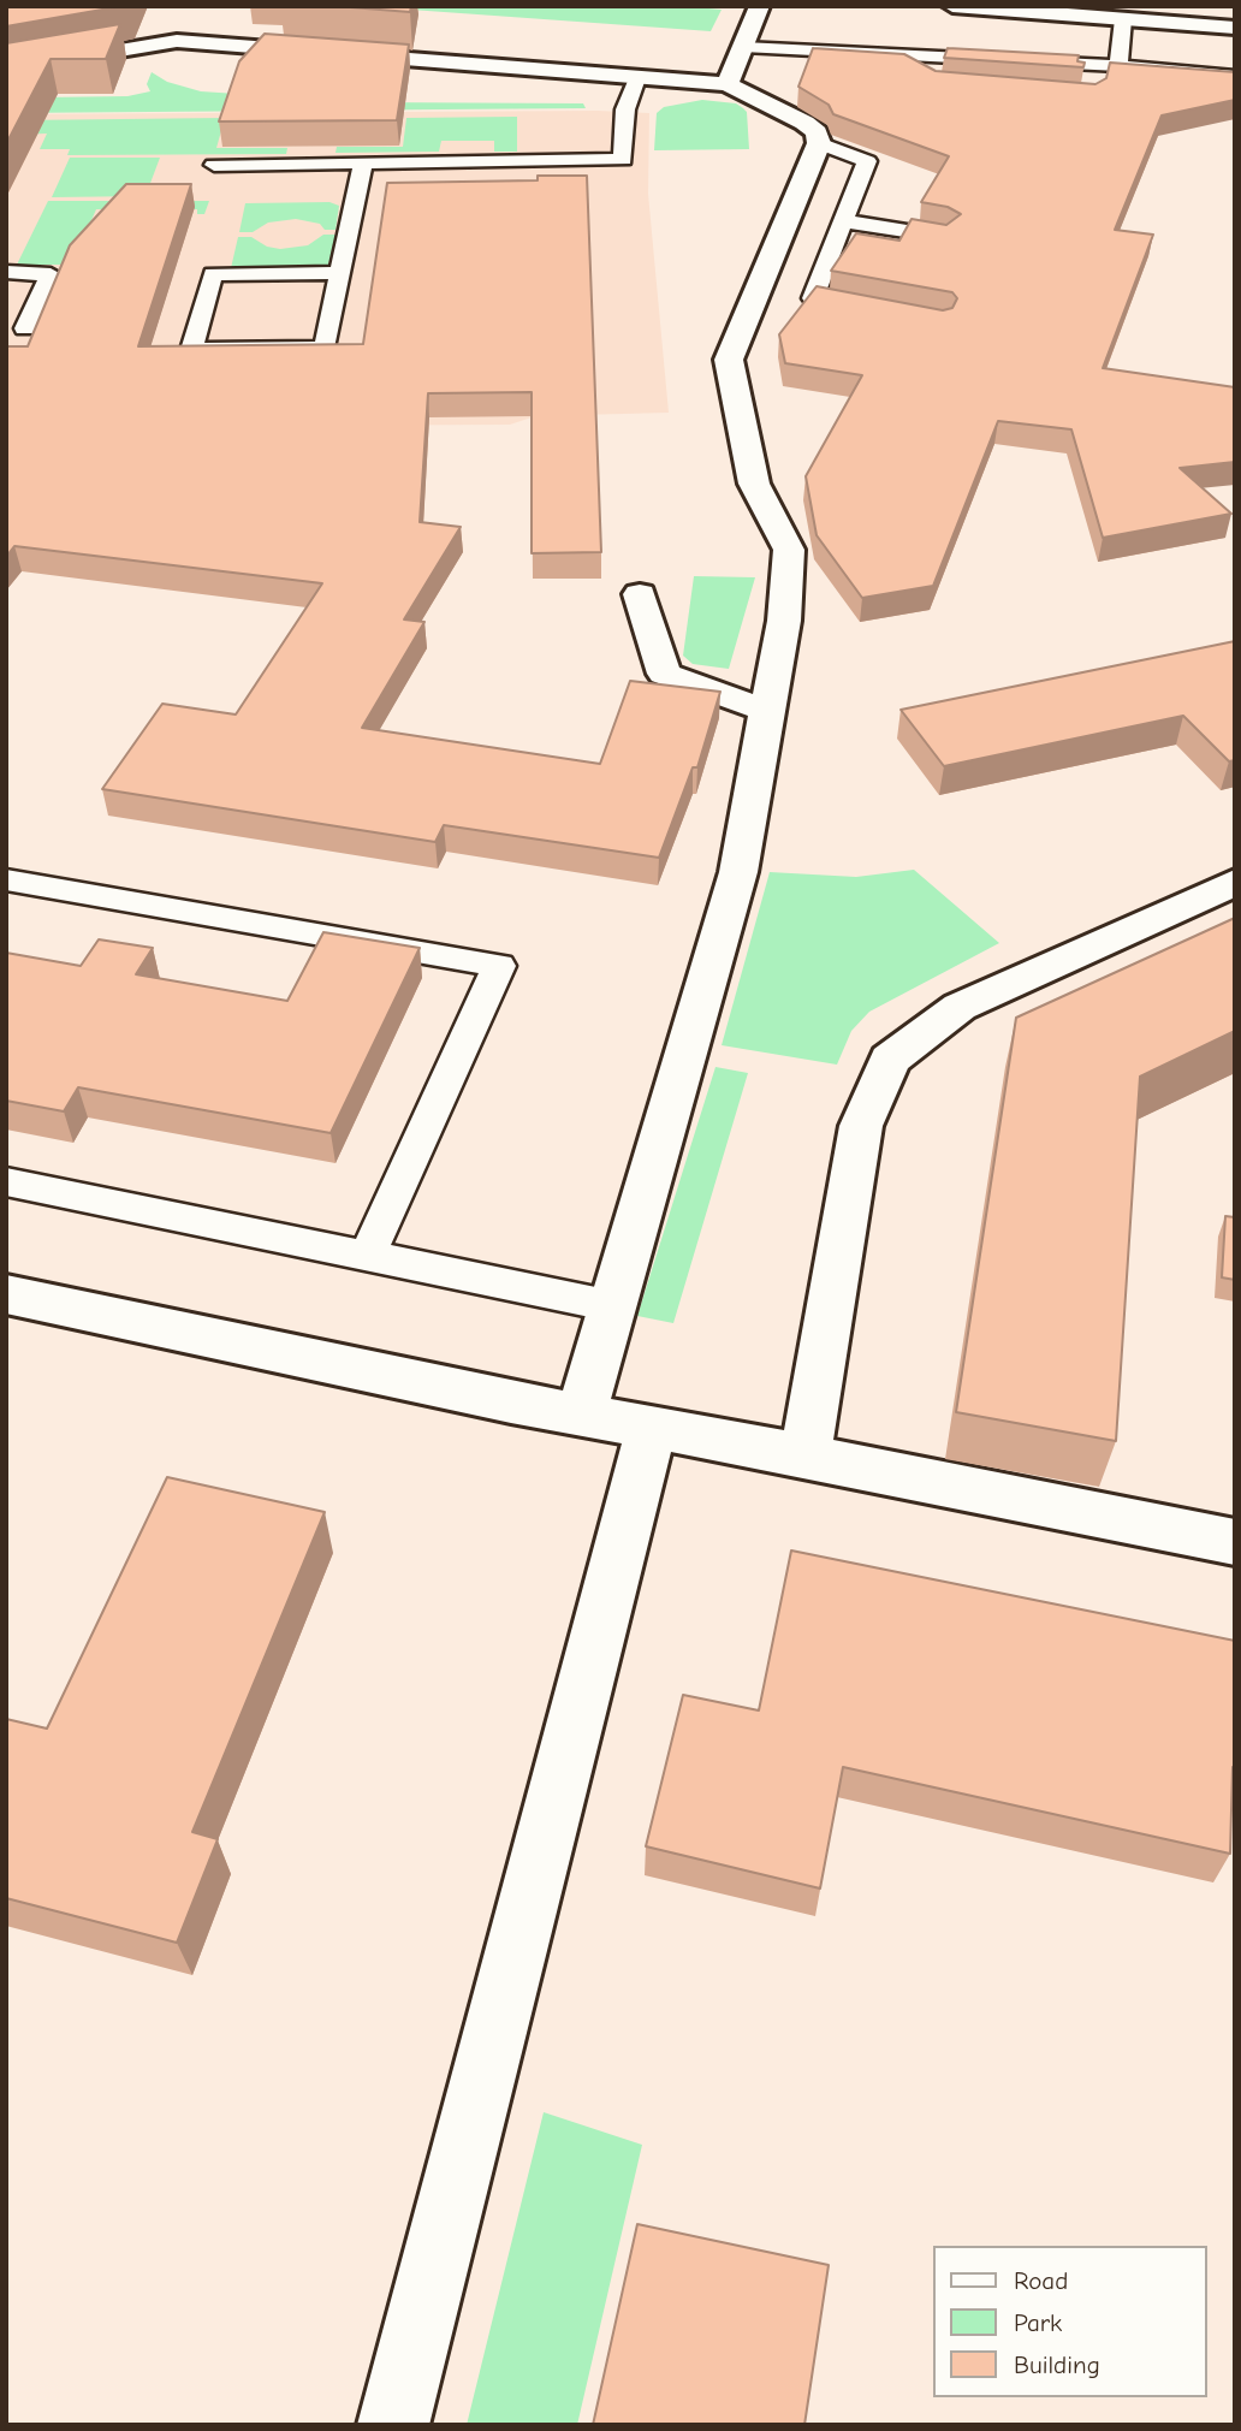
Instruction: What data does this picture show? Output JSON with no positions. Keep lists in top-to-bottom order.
{
  "legend": ["Road", "Park", "Building"]
}
